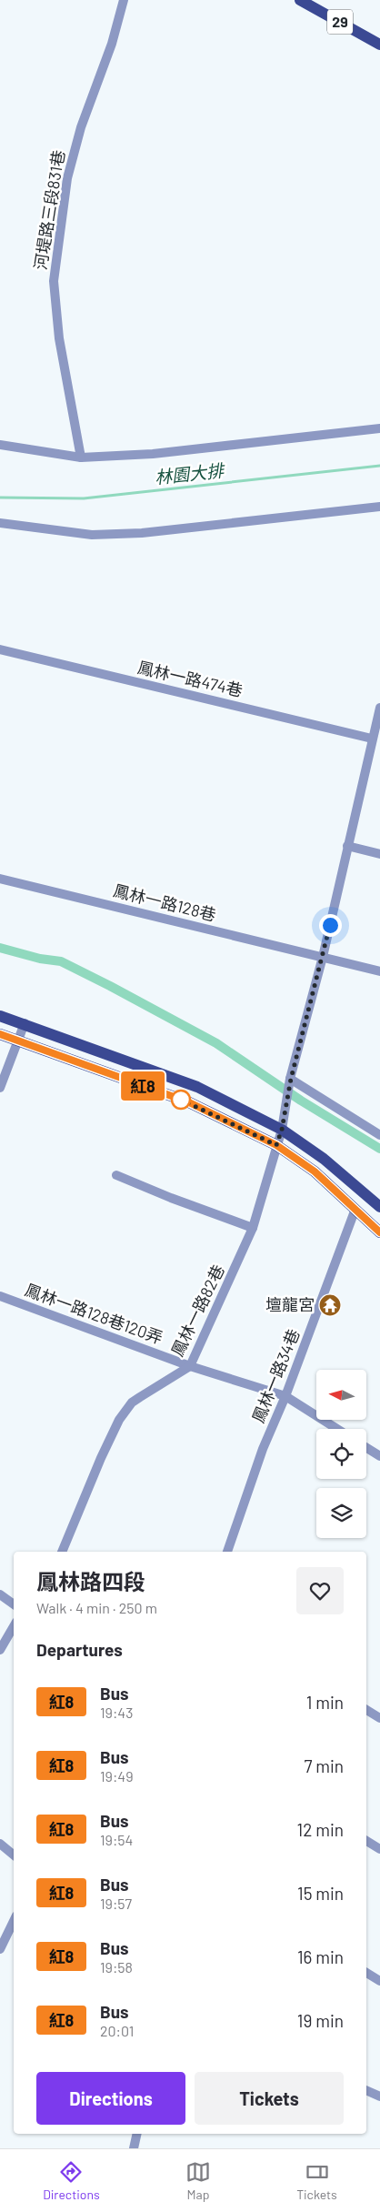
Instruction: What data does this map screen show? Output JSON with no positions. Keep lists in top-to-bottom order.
{
  "streets": {
    "main road": ["29"],
    "street": [
      "河堤路三段831巷",
      "鳳林一路474巷",
      "鳳林一路128巷",
      "鳳林一路82巷",
      "鳳林一路128巷120弄",
      "鳳林一路34巷"
    ]
  },
  "crossings": [
    ["鳳林一路82巷", "鳳林一路128巷120弄"],
    ["鳳林一路128巷120弄", "鳳林一路34巷"]
  ],
  "water": ["林園大排"],
  "places": {
    "temple": ["壇龍宮"]
  },
  "lines": ["bus line 紅8"],
  "north": "left",
  "page": {
    "on_map": "紅8",
    "heading": [
      ["鳳林路四段", "Walk · 4 min · 250 m"],
      "Departures"
    ],
    "list": [
      {
        "mark": "紅8",
        "name": "Bus",
        "note": "19:43",
        "value": "1 min"
      },
      {
        "mark": "紅8",
        "name": "Bus",
        "note": "19:49",
        "value": "7 min"
      },
      {
        "mark": "紅8",
        "name": "Bus",
        "note": "19:54",
        "value": "12 min"
      },
      {
        "mark": "紅8",
        "name": "Bus",
        "note": "19:57",
        "value": "15 min"
      },
      {
        "mark": "紅8",
        "name": "Bus",
        "note": "19:58",
        "value": "16 min"
      },
      {
        "mark": "紅8",
        "name": "Bus",
        "note": "20:01",
        "value": "19 min"
      }
    ],
    "buttons": ["Directions", "Tickets"],
    "tabs": ["Directions", "Map", "Tickets"]
  }
}
